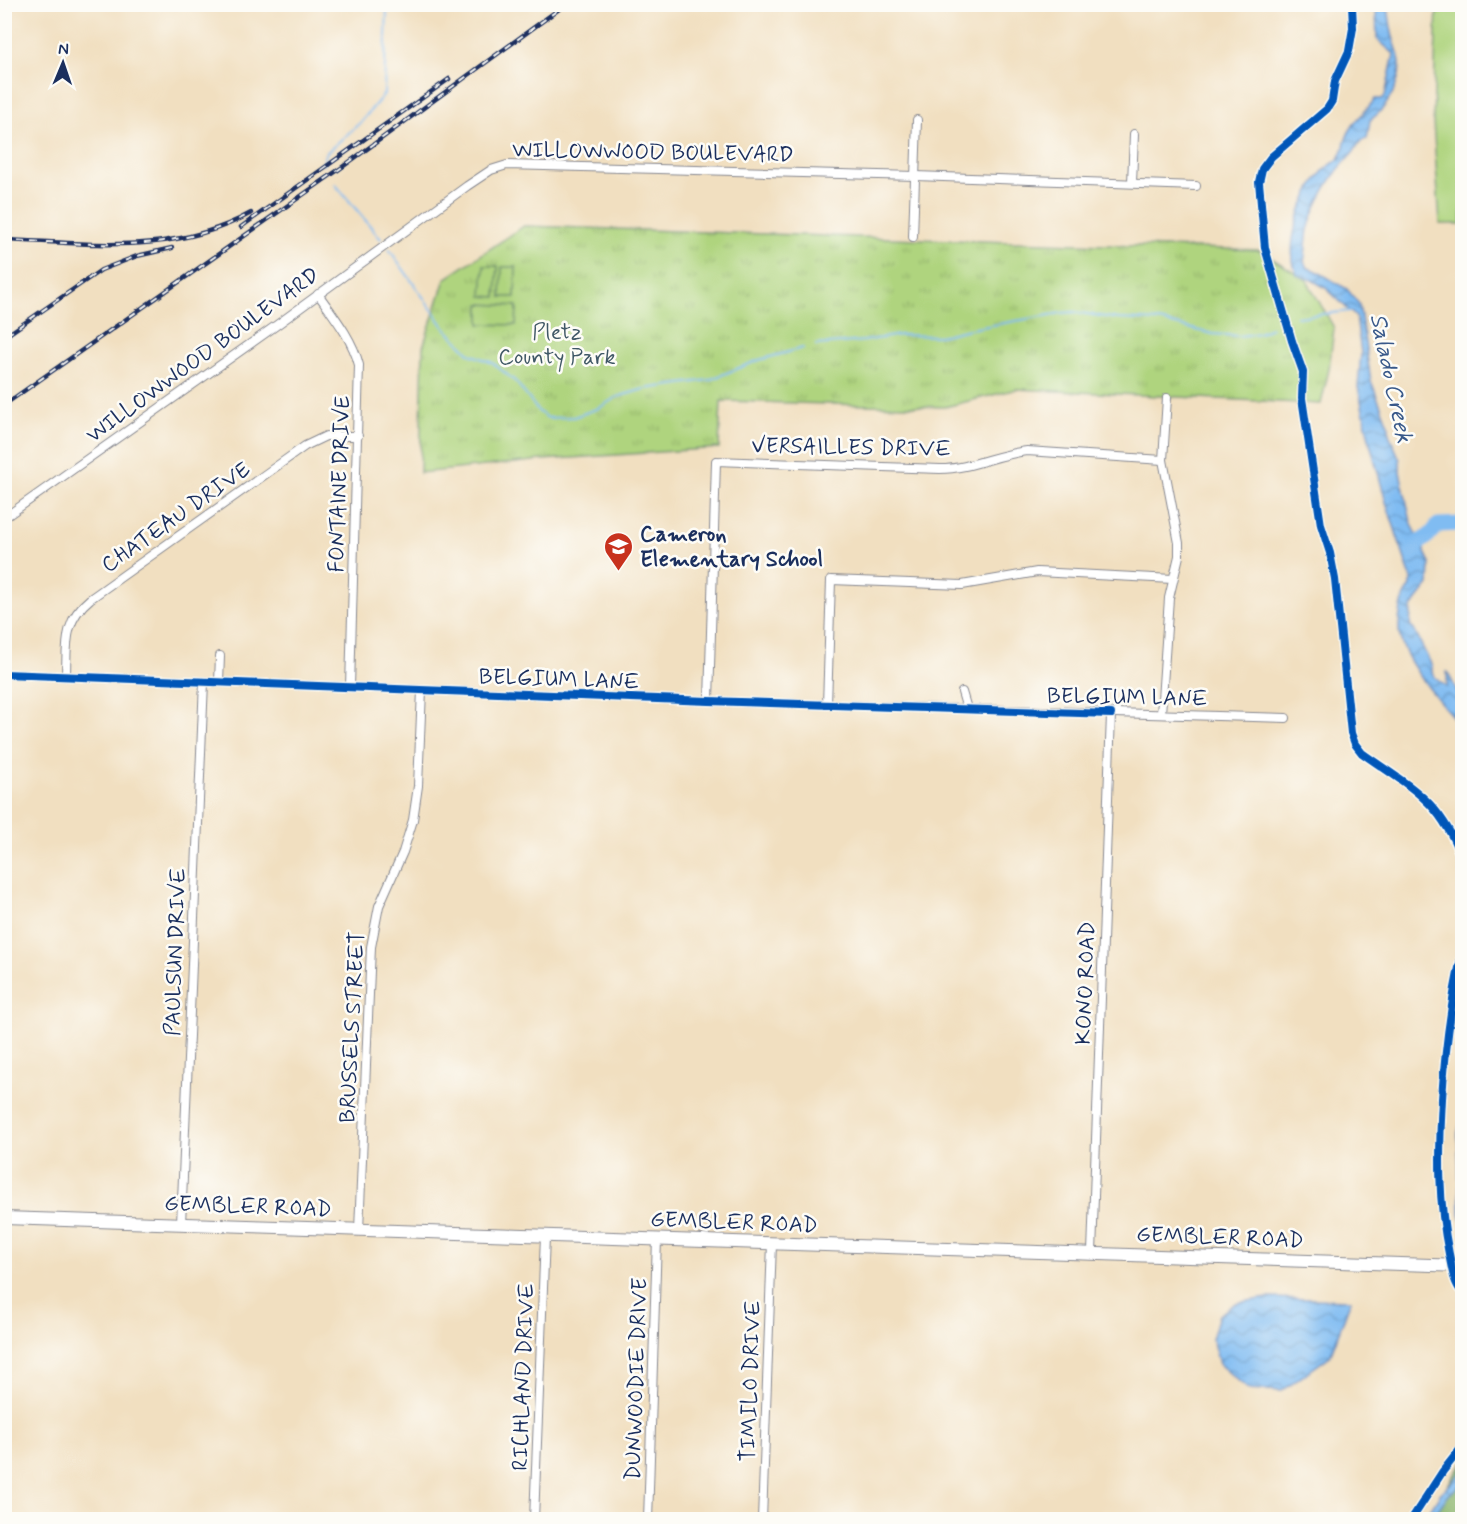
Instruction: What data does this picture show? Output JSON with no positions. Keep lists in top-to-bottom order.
{
  "streets": {
    "main road": ["GEMBLER ROAD"],
    "street": [
      "WILLOWWOOD BOULEVARD",
      "VERSAILLES DRIVE",
      "FONTAINE DRIVE",
      "CHATEAU DRIVE",
      "BELGIUM LANE",
      "PAULSUN DRIVE",
      "KONO ROAD",
      "BRUSSELS STREET",
      "RICHLAND DRIVE",
      "DUNWOODIE DRIVE",
      "TIMILO DRIVE"
    ]
  },
  "crossings": [
    ["WILLOWWOOD BOULEVARD", "FONTAINE DRIVE"],
    ["VERSAILLES DRIVE", "BELGIUM LANE"],
    ["FONTAINE DRIVE", "CHATEAU DRIVE"],
    ["FONTAINE DRIVE", "BELGIUM LANE"],
    ["CHATEAU DRIVE", "BELGIUM LANE"],
    ["BELGIUM LANE", "PAULSUN DRIVE"],
    ["BELGIUM LANE", "KONO ROAD"],
    ["BELGIUM LANE", "BRUSSELS STREET"],
    ["PAULSUN DRIVE", "GEMBLER ROAD"],
    ["KONO ROAD", "GEMBLER ROAD"],
    ["BRUSSELS STREET", "GEMBLER ROAD"],
    ["GEMBLER ROAD", "RICHLAND DRIVE"],
    ["GEMBLER ROAD", "DUNWOODIE DRIVE"],
    ["GEMBLER ROAD", "TIMILO DRIVE"]
  ],
  "water": ["Salado Creek"],
  "parks": ["Pletz County Park"],
  "places": {
    "school or university": ["Cameron Elementary School"]
  },
  "north": "top"
}
